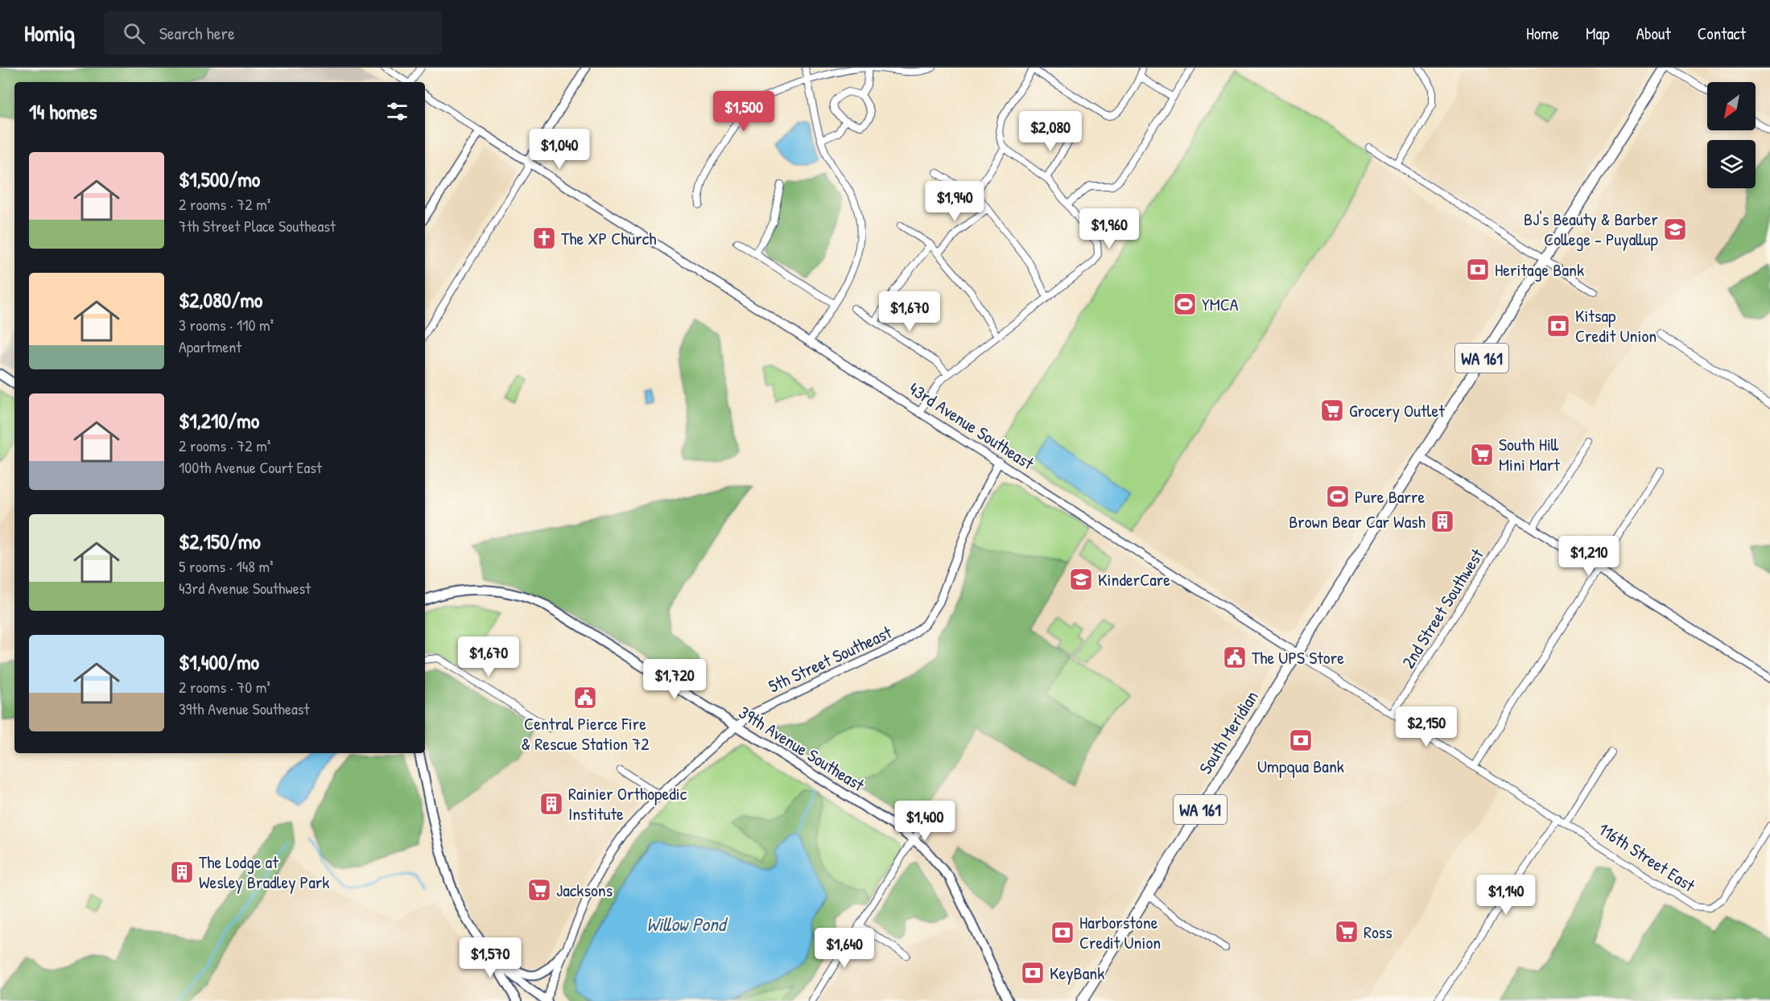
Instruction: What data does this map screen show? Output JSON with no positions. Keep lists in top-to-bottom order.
{
  "streets": {
    "main road": ["WA 161", "South Meridian", "39th Avenue Southeast"],
    "street": [
      "43rd Avenue Southeast",
      "2nd Street Southwest",
      "5th Street Southeast",
      "116th Street East"
    ]
  },
  "crossings": [
    ["WA 161", "South Meridian"],
    ["43rd Avenue Southeast", "5th Street Southeast"],
    ["43rd Avenue Southeast", "South Meridian"],
    ["43rd Avenue Southeast", "116th Street East"],
    ["2nd Street Southwest", "116th Street East"],
    ["5th Street Southeast", "39th Avenue Southeast"],
    ["South Meridian", "116th Street East"]
  ],
  "water": ["Willow Pond"],
  "places": {
    "school or university": ["BJ's Beauty & Barber College - Puyallup", "KinderCare"],
    "church": ["The XP Church"],
    "bank": [
      "Heritage Bank",
      "Kitsap Credit Union",
      "Umpqua Bank",
      "Harborstone Credit Union",
      "KeyBank"
    ],
    "sports": ["YMCA", "Pure Barre"],
    "supermarket": [
      "Grocery Outlet",
      "South Hill Mini Mart",
      "Jacksons",
      "Ross"
    ],
    "building": ["Brown Bear Car Wash", "Rainier Orthopedic Institute", "The Lodge at Wesley Bradley Park"],
    "public building": ["The UPS Store", "Central Pierce Fire & Rescue Station 72"]
  },
  "north": "bottom left",
  "page": {
    "header": "Homiq",
    "search": "Search here",
    "nav": [
      "Home",
      "Map",
      "About",
      "Contact"
    ],
    "heading": "14 homes",
    "price": [
      "$1,500",
      "$2,080",
      "$1,040",
      "$1,940",
      "$1,960",
      "$1,670",
      "$1,210",
      "$1,670",
      "$1,720",
      "$2,150",
      "$1,400",
      "$1,140",
      "$1,640",
      "$1,570"
    ],
    "list": [
      {
        "name": "$1,500/mo",
        "note": "2 rooms · 72 m² · 7th Street Place Southeast"
      },
      {
        "name": "$2,080/mo",
        "note": "3 rooms · 110 m² · Apartment"
      },
      {
        "name": "$1,210/mo",
        "note": "2 rooms · 72 m² · 100th Avenue Court East"
      },
      {
        "name": "$2,150/mo",
        "note": "5 rooms · 148 m² · 43rd Avenue Southwest"
      },
      {
        "name": "$1,400/mo",
        "note": "2 rooms · 70 m² · 39th Avenue Southeast"
      }
    ]
  }
}
